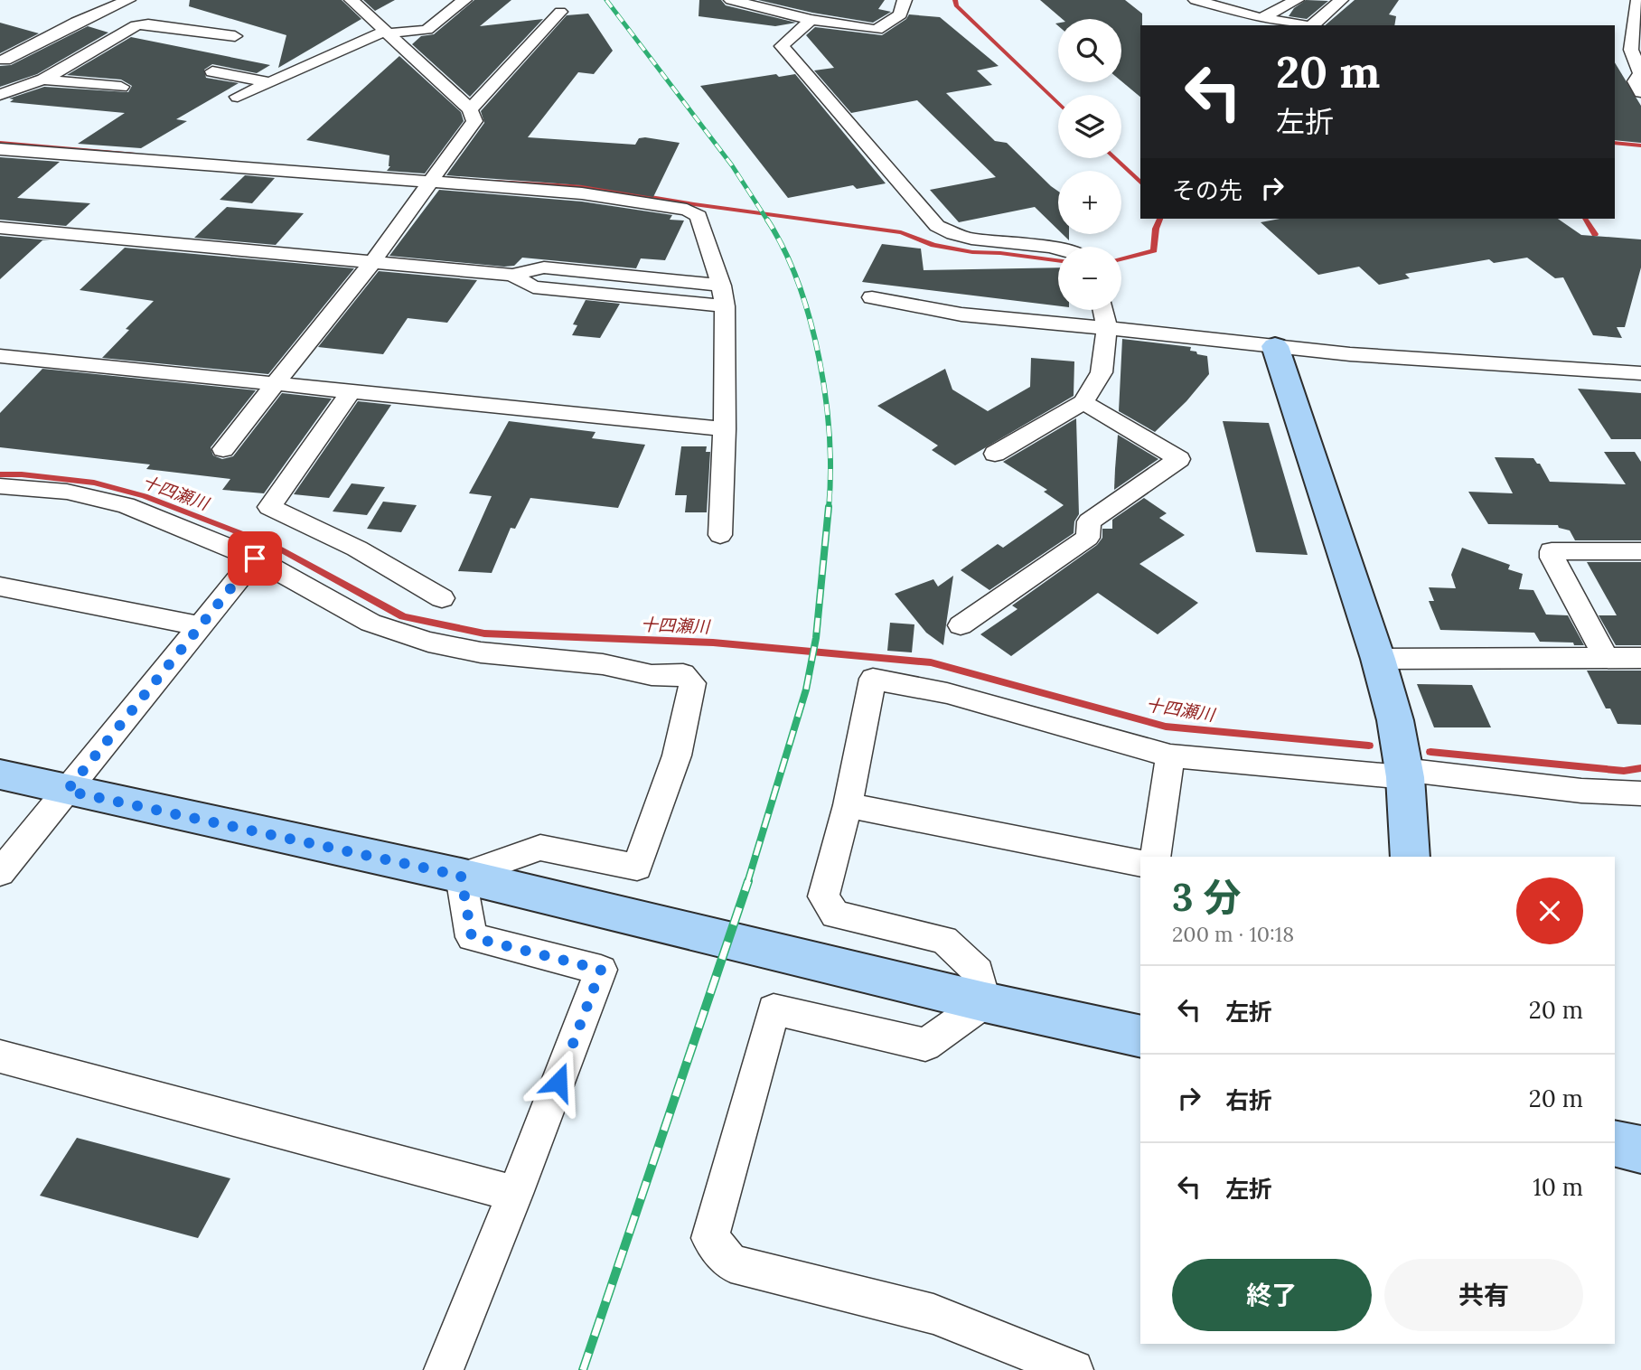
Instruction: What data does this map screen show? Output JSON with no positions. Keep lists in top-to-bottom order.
{
  "water": ["十四瀬川"],
  "page": {
    "map_buttons": ["+", "−"],
    "turn": ["20 m", "左折"],
    "then": "その先",
    "heading": ["3 分", "200 m · 10:18"],
    "list": [
      {
        "name": "左折",
        "value": "20 m"
      },
      {
        "name": "右折",
        "value": "20 m"
      },
      {
        "name": "左折",
        "value": "10 m"
      }
    ],
    "buttons": ["終了", "共有"]
  }
}
